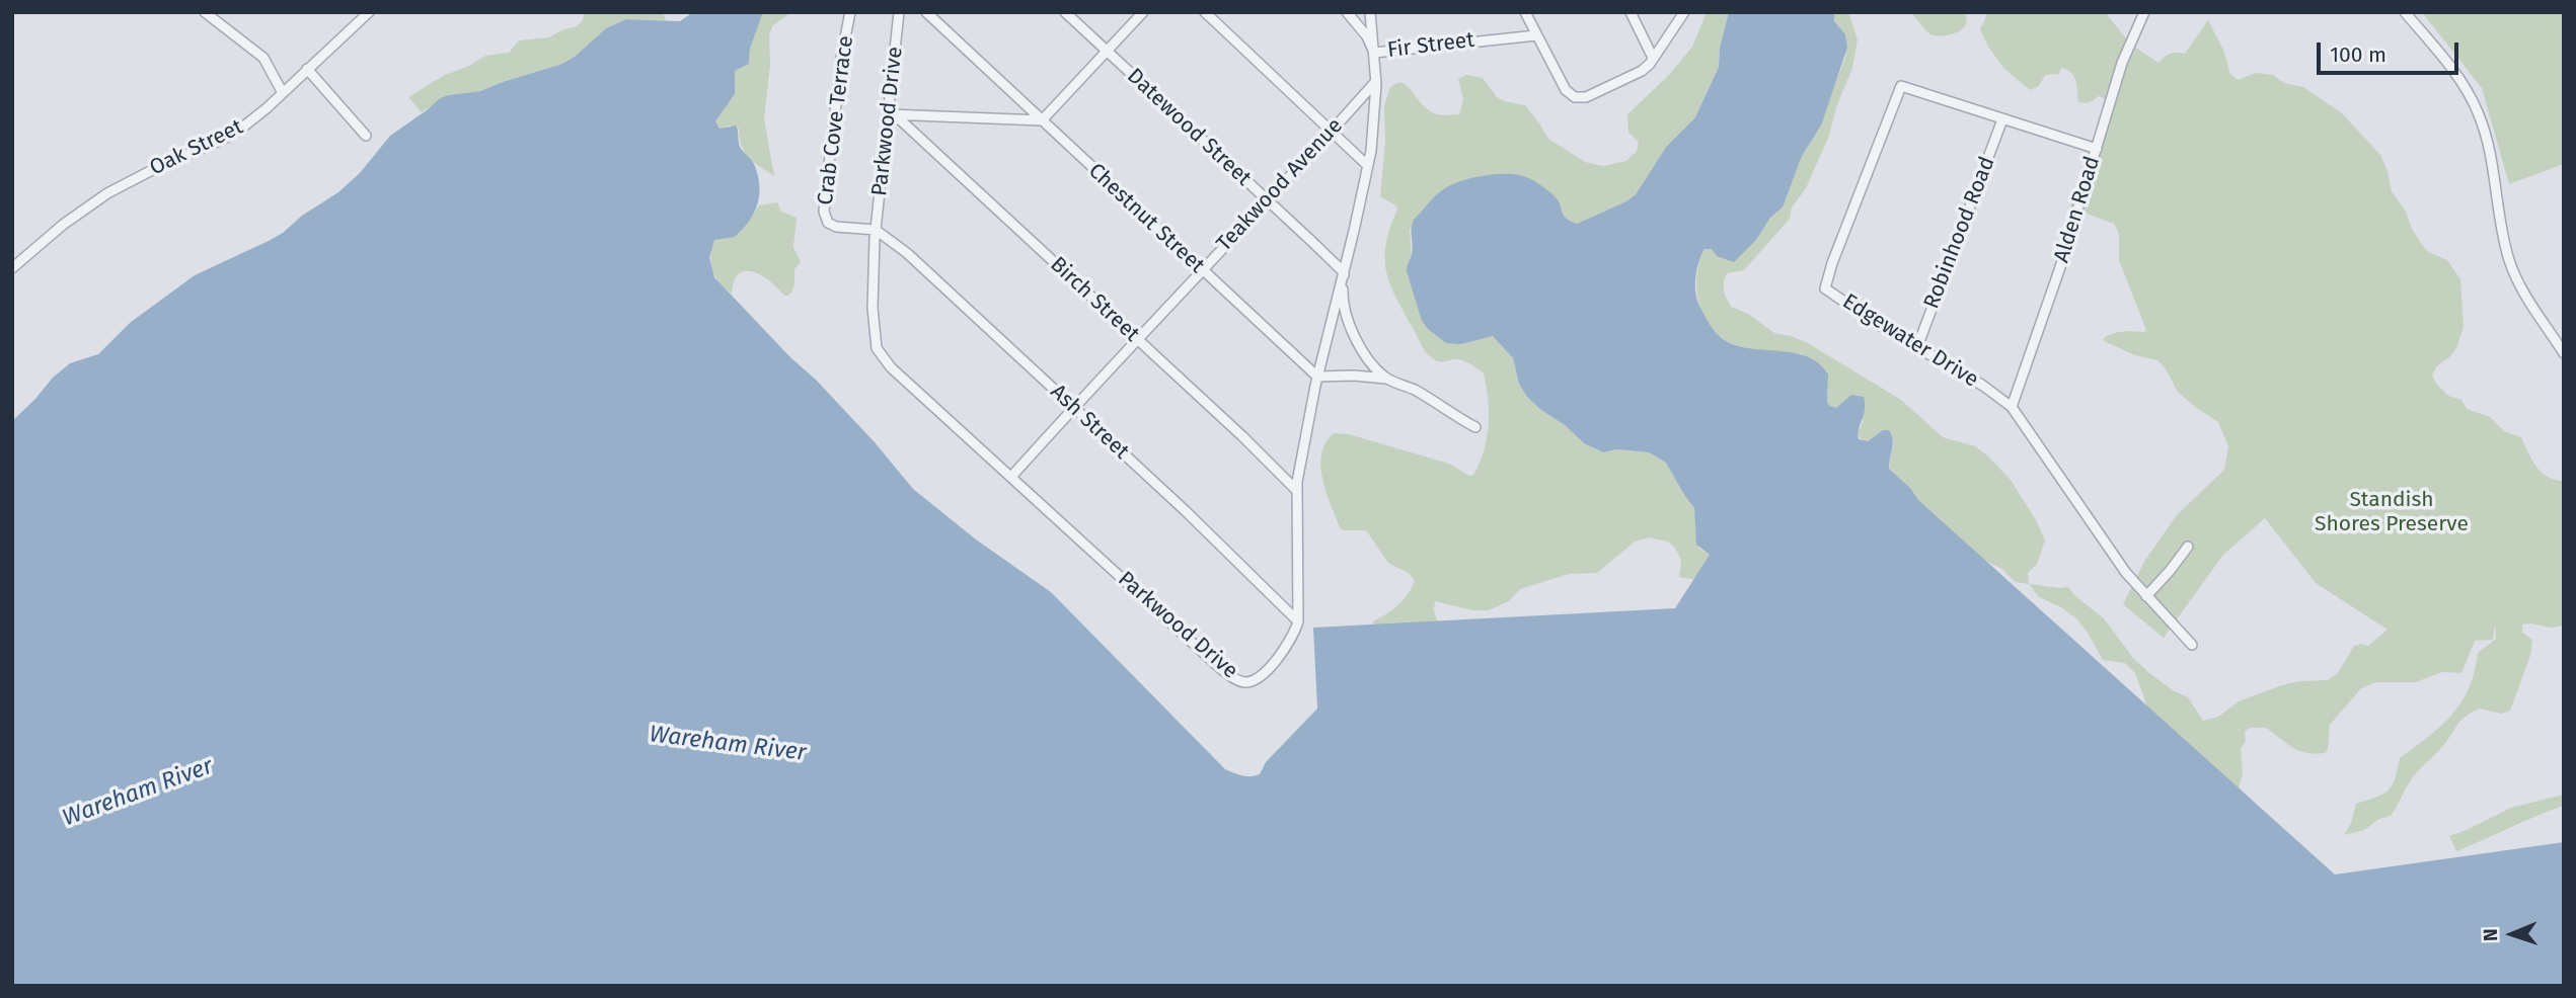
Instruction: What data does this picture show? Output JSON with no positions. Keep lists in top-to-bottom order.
{
  "streets": {
    "street": [
      "Fir Street",
      "Crab Cove Terrace",
      "Parkwood Drive",
      "Datewood Street",
      "Oak Street",
      "Teakwood Avenue",
      "Alden Road",
      "Chestnut Street",
      "Robinhood Road",
      "Birch Street",
      "Edgewater Drive",
      "Ash Street"
    ]
  },
  "crossings": [
    ["Fir Street", "Parkwood Drive"],
    ["Crab Cove Terrace", "Parkwood Drive"],
    ["Crab Cove Terrace", "Ash Street"],
    ["Parkwood Drive", "Datewood Street"],
    ["Parkwood Drive", "Teakwood Avenue"],
    ["Parkwood Drive", "Chestnut Street"],
    ["Parkwood Drive", "Birch Street"],
    ["Parkwood Drive", "Ash Street"],
    ["Datewood Street", "Teakwood Avenue"],
    ["Teakwood Avenue", "Chestnut Street"],
    ["Teakwood Avenue", "Birch Street"],
    ["Teakwood Avenue", "Ash Street"],
    ["Alden Road", "Edgewater Drive"],
    ["Robinhood Road", "Edgewater Drive"]
  ],
  "water": ["Wareham River"],
  "parks": ["Standish Shores Preserve"],
  "scale_bar": "100 m",
  "north": "left"
}
